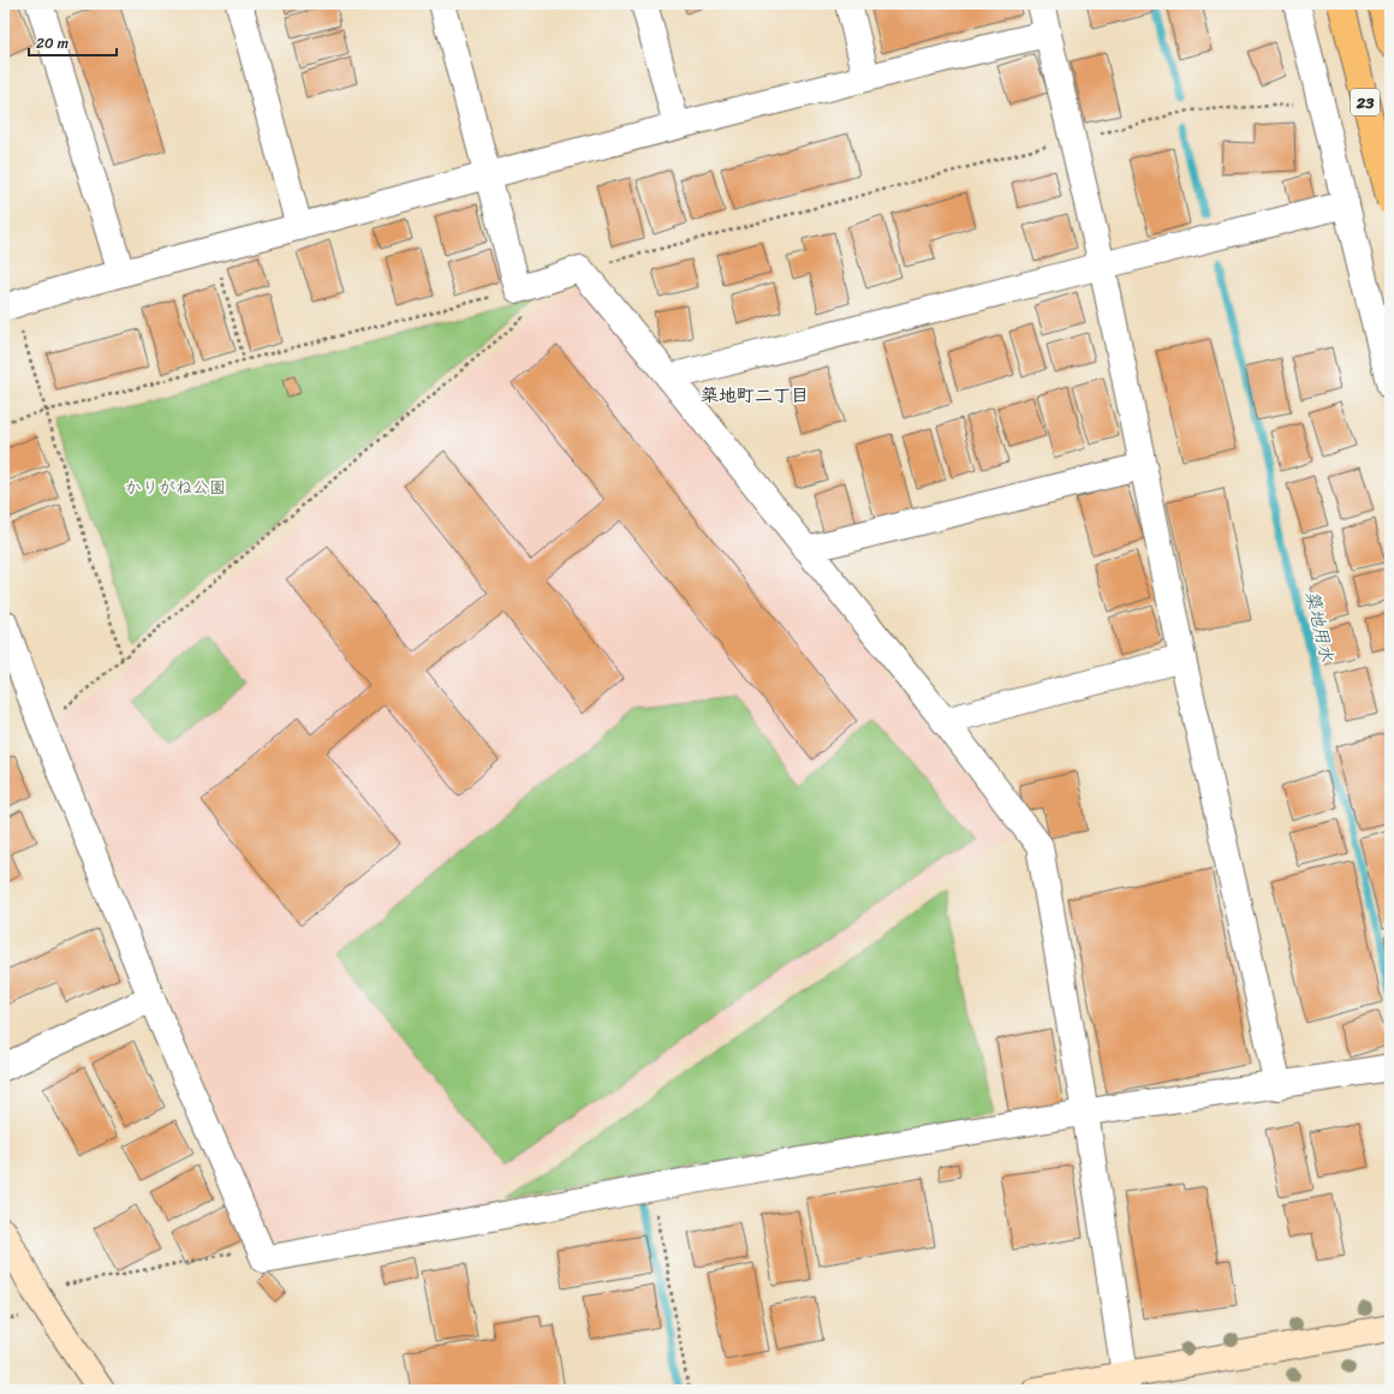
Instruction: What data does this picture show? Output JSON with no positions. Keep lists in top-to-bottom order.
{
  "streets": {
    "highway": ["23"]
  },
  "districts": ["築地町二丁目"],
  "water": ["築地用水"],
  "parks": ["かりがね公園"],
  "scale_bar": "20 m"
}
